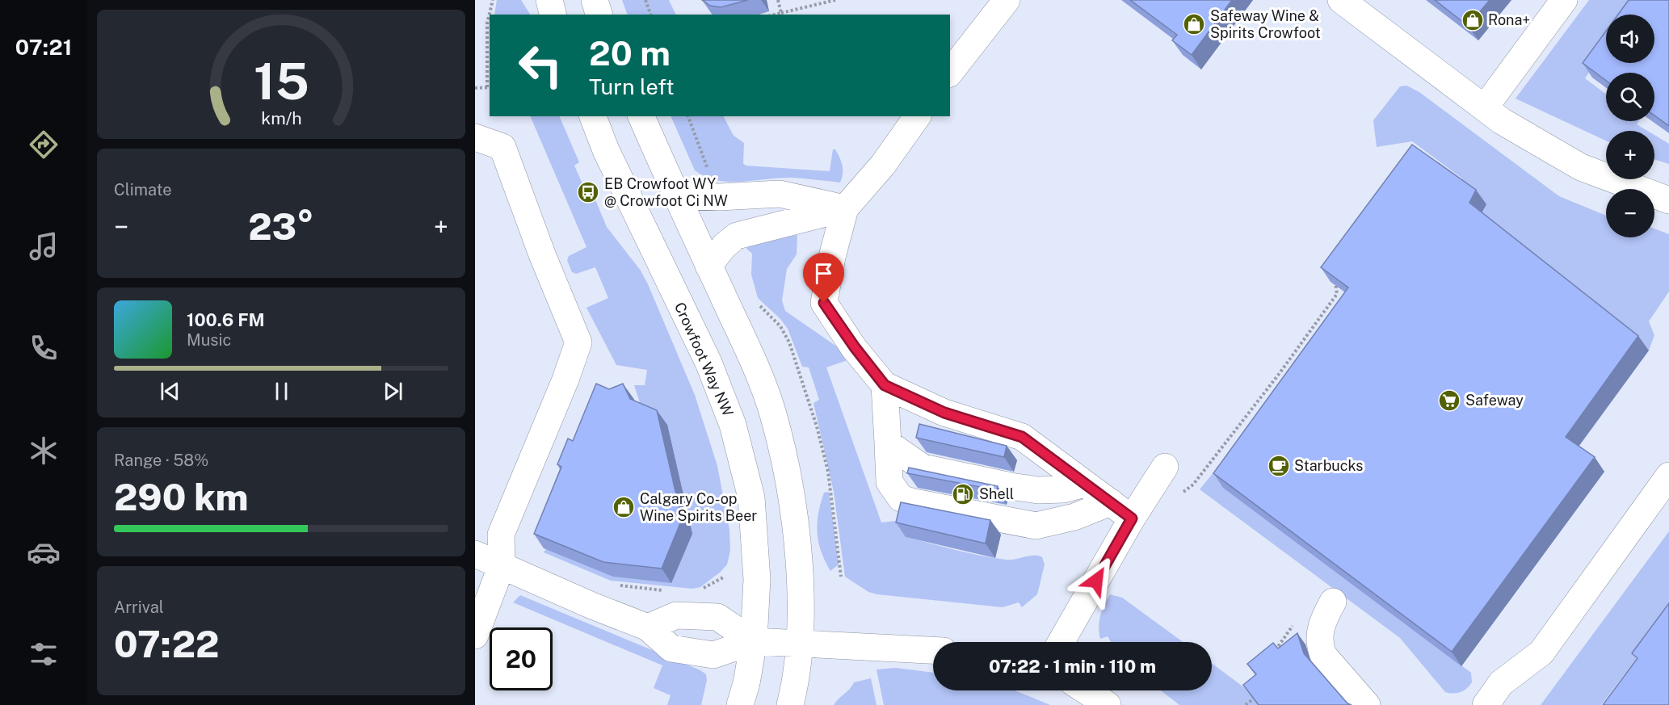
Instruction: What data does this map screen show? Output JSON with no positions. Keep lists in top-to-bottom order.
{
  "streets": {
    "street": ["Crowfoot Way NW"]
  },
  "places": {
    "shop": ["Rona+", "Safeway Wine & Spirits Crowfoot", "Calgary Co-op Wine Spirits Beer"],
    "bus stop": ["EB Crowfoot WY @ Crowfoot Ci NW"],
    "supermarket": ["Safeway"],
    "cafe": ["Starbucks"],
    "fuel station": ["Shell"]
  },
  "page": {
    "tabs": "07:21",
    "map_buttons": ["+", "−"],
    "turn": ["20 m", "Turn left"],
    "tile": [
      "Climate",
      ["Range · 58%", "290 km"],
      ["Arrival", "07:22"]
    ],
    "heat": ["−", "23°", "+"],
    "song": ["100.6 FM", "Music"],
    "limit": "20",
    "trip": "07:22 · 1 min · 110 m",
    "gauge": ["15", "km/h"]
  }
}
